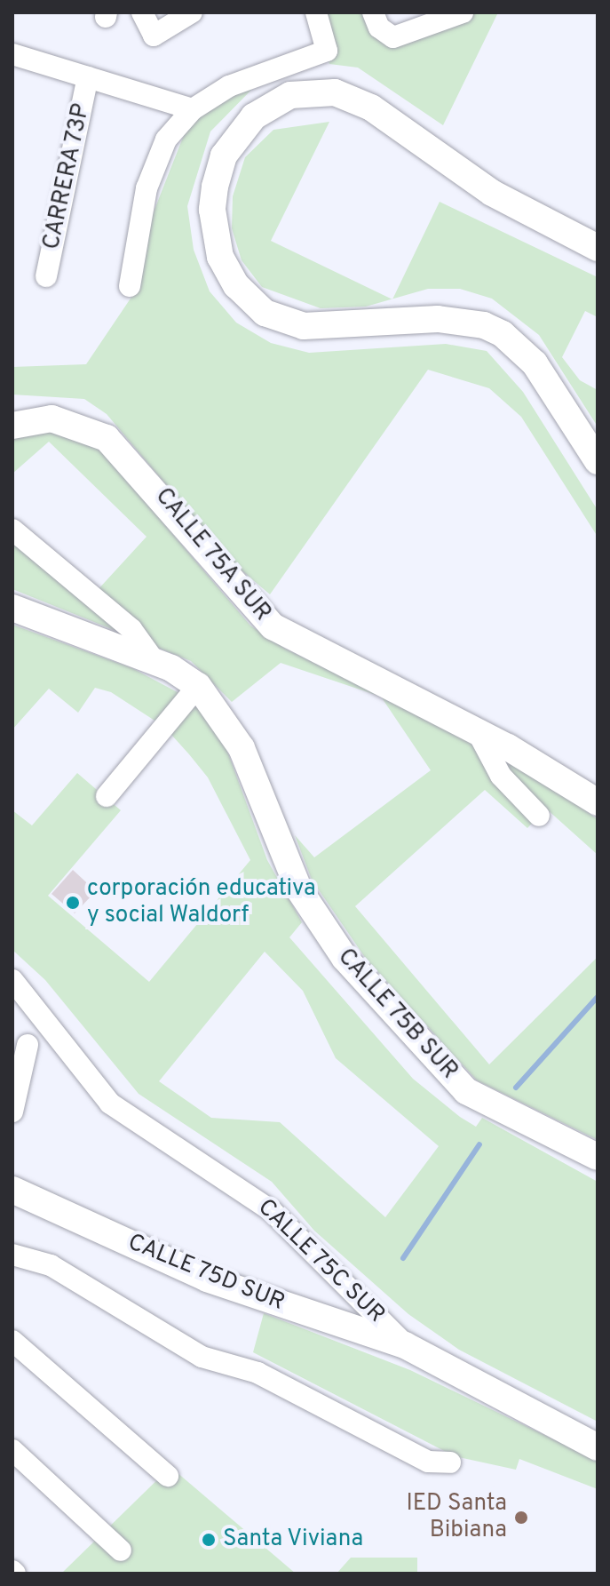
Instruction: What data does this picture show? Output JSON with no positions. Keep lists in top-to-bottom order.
{
  "streets": {
    "street": [
      "CARRERA 73P",
      "CALLE 75A SUR",
      "CALLE 75B SUR",
      "CALLE 75C SUR",
      "CALLE 75D SUR"
    ]
  },
  "crossings": [
    ["CALLE 75C SUR", "CALLE 75D SUR"]
  ],
  "places": ["corporación educativa y social Waldorf", "IED Santa Bibiana", "Santa Viviana"]
}
